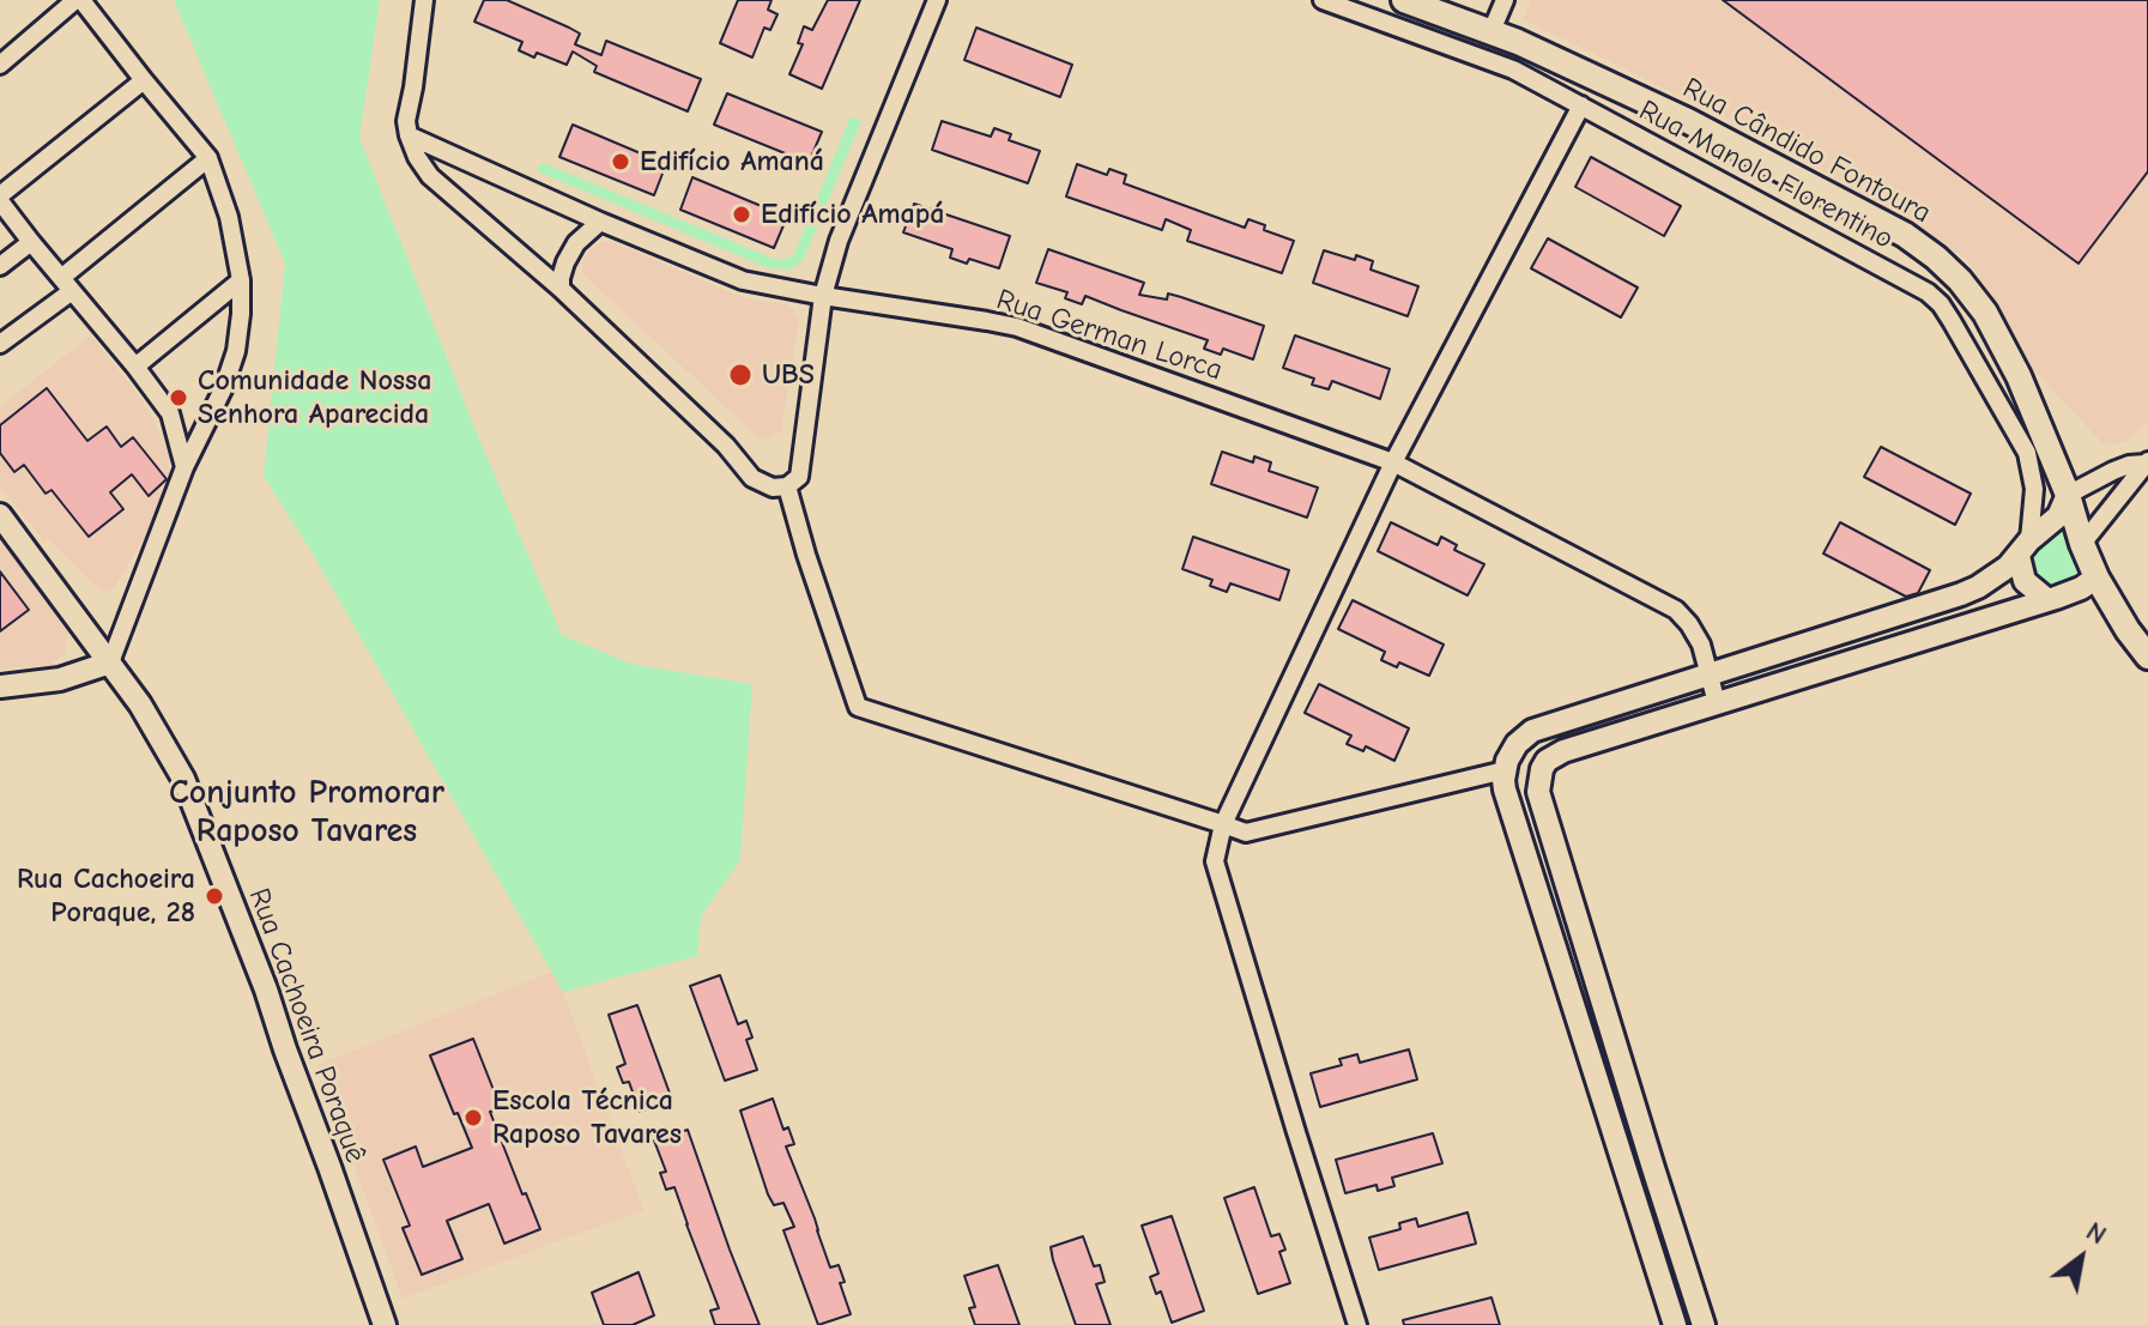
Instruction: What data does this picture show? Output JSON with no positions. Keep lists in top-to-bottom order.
{
  "streets": {
    "main road": ["Rua Cândido Fontoura"],
    "street": ["Rua Manolo Florentino", "Rua German Lorca", "Rua Cachoeira Poraquê"]
  },
  "districts": ["Conjunto Promorar Raposo Tavares"],
  "places": [
    "Edifício Amaná",
    "Edifício Amapá",
    "UBS",
    "Comunidade Nossa Senhora Aparecida",
    "Rua Cachoeira Poraque, 28",
    "Escola Técnica Raposo Tavares"
  ],
  "north": "top right"
}
